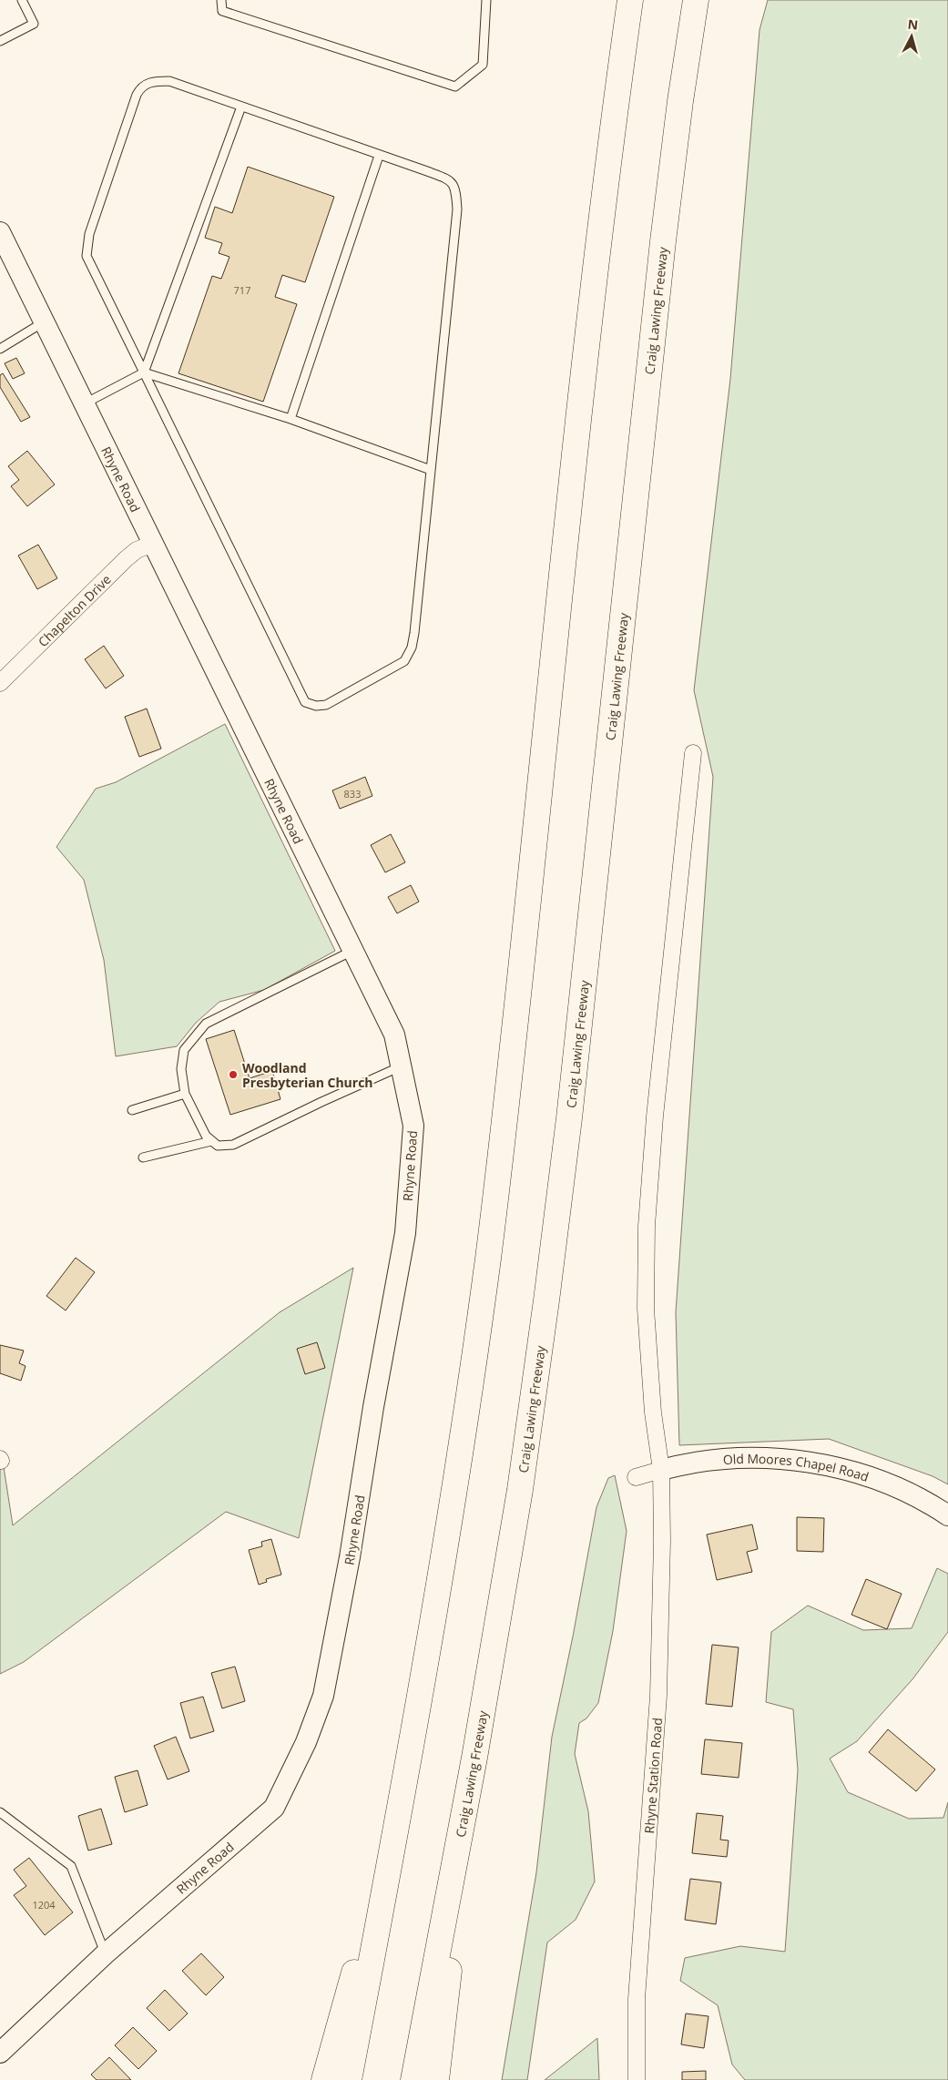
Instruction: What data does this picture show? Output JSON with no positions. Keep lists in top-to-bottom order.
{
  "streets": {
    "highway": ["Craig Lawing Freeway"],
    "street": [
      "Rhyne Road",
      "Chapelton Drive",
      "Old Moores Chapel Road",
      "Rhyne Station Road"
    ]
  },
  "crossings": [
    ["Rhyne Road", "Chapelton Drive"],
    ["Old Moores Chapel Road", "Rhyne Station Road"]
  ],
  "places": ["Woodland Presbyterian Church"],
  "house_numbers": ["717", "833", "1204"],
  "north": "top"
}
